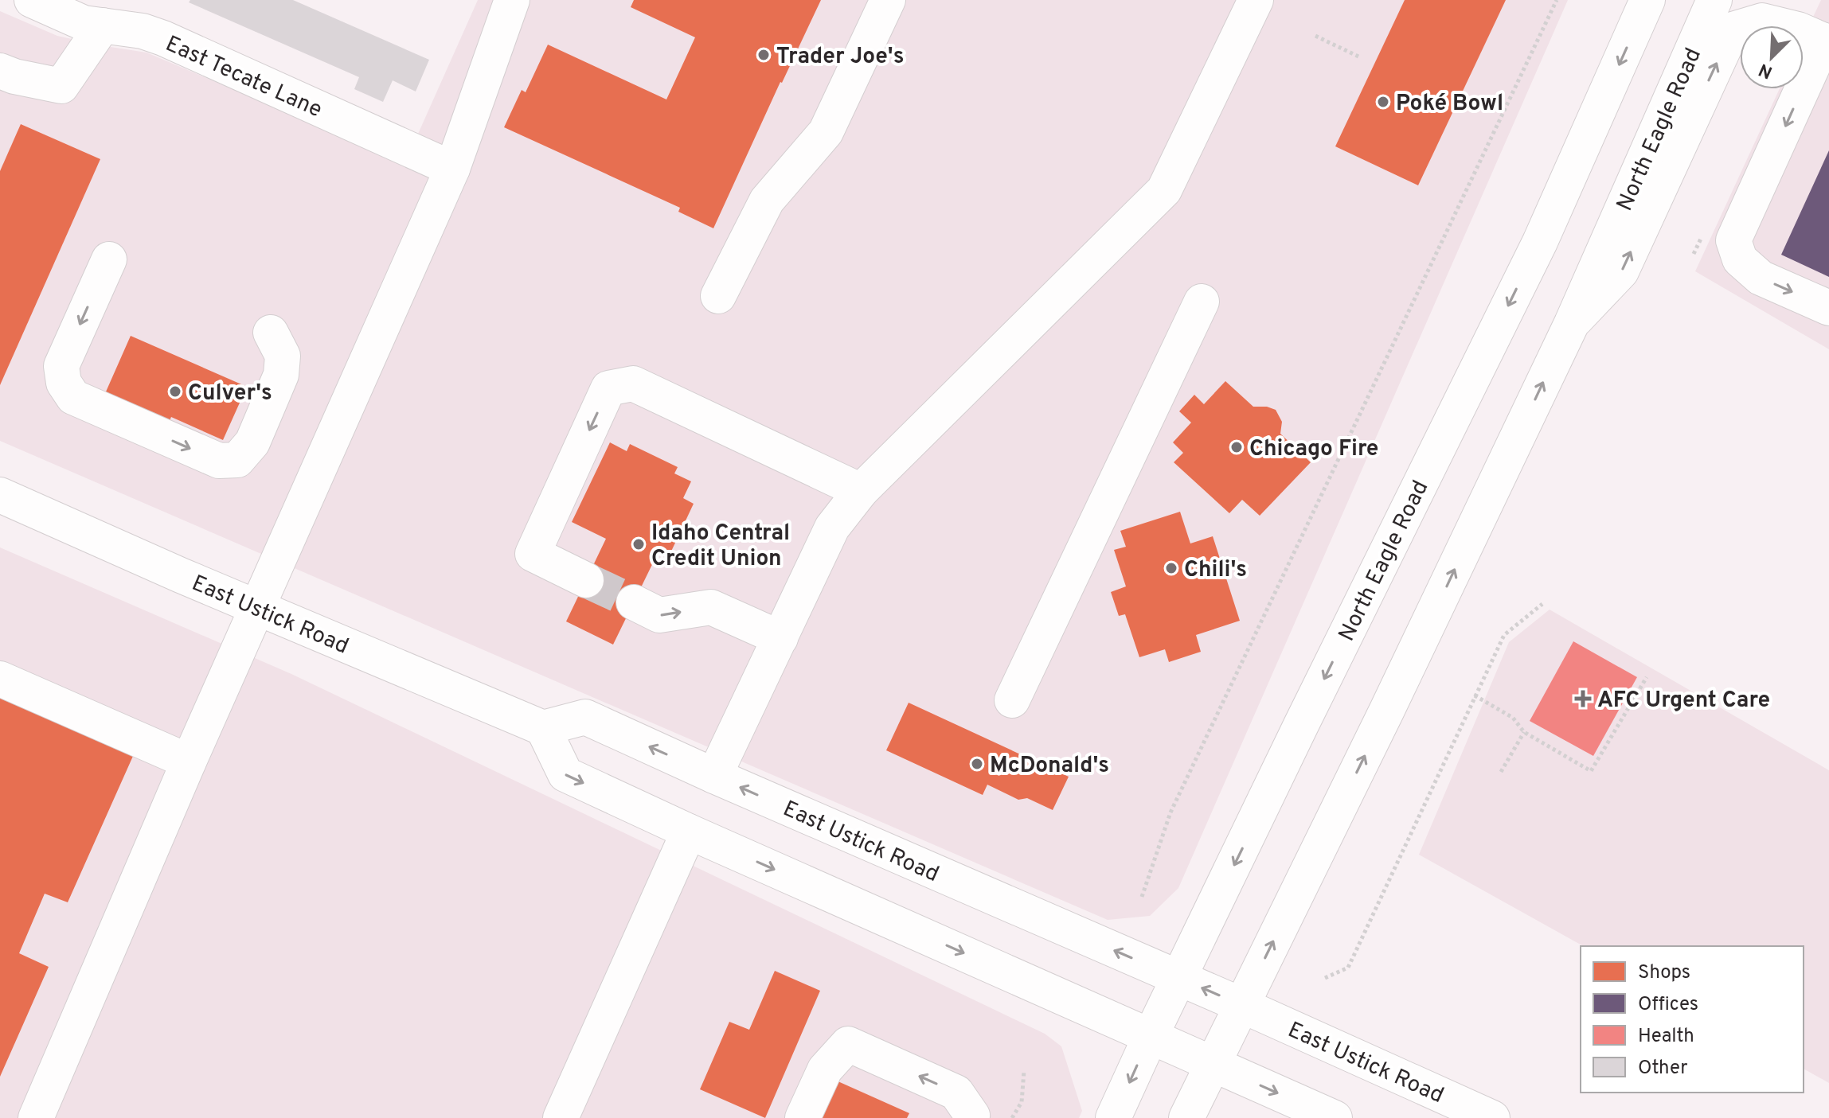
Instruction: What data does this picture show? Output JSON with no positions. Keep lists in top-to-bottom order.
{
  "streets": {
    "main road": ["East Tecate Lane", "North Eagle Road", "East Ustick Road"]
  },
  "crossings": [
    ["North Eagle Road", "East Ustick Road"]
  ],
  "places": {
    "other": [
      "Trader Joe's",
      "Poké Bowl",
      "Culver's",
      "Chicago Fire",
      "Idaho Central Credit Union",
      "Chili's",
      "McDonald's"
    ],
    "health": ["AFC Urgent Care"]
  },
  "legend": [
    "Shops",
    "Offices",
    "Health",
    "Other"
  ],
  "north": "bottom left"
}
